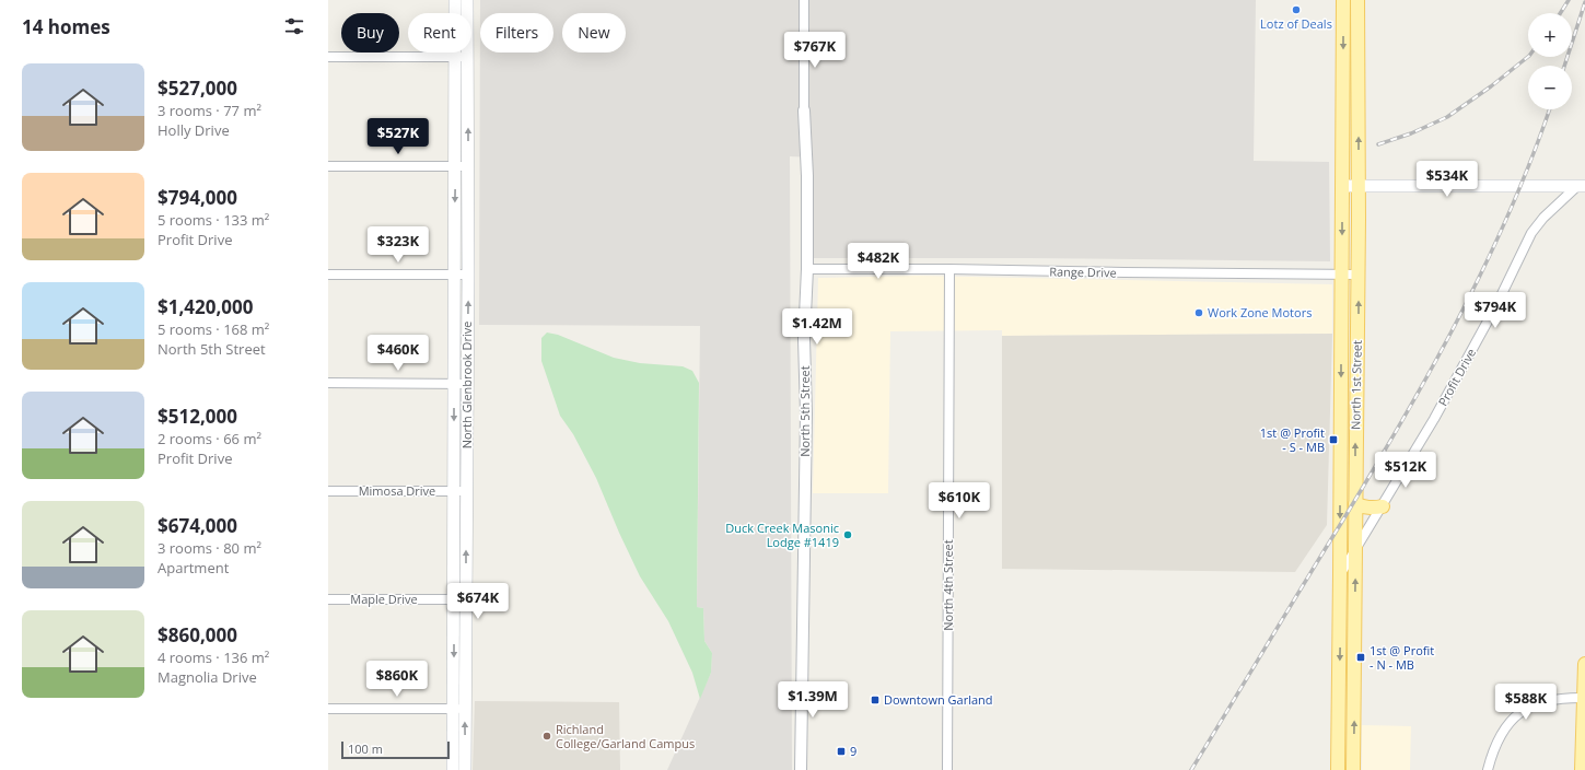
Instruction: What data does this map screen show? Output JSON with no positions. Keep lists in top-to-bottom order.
{
  "streets": {
    "main road": ["North Glenbrook Drive", "North 1st Street"],
    "street": [
      "Range Drive",
      "Profit Drive",
      "North 5th Street",
      "Mimosa Drive",
      "North 4th Street",
      "Maple Drive"
    ]
  },
  "crossings": [
    ["Range Drive", "North 1st Street"],
    ["Range Drive", "North 5th Street"],
    ["Range Drive", "North 4th Street"],
    ["Profit Drive", "North 1st Street"],
    ["North Glenbrook Drive", "Mimosa Drive"],
    ["North Glenbrook Drive", "Maple Drive"]
  ],
  "places": {
    "other": [
      "Lotz of Deals",
      "Work Zone Motors",
      "Duck Creek Masonic Lodge #1419",
      "Richland College/Garland Campus"
    ],
    "transit": [
      "1st @ Profit - S - MB",
      "1st @ Profit - N - MB",
      "Downtown Garland",
      "9"
    ]
  },
  "scale_bar": "100 m",
  "page": {
    "heading": "14 homes",
    "map_buttons": ["+", "−"],
    "chip": [
      "Buy",
      "Rent",
      "Filters",
      "New"
    ],
    "price": [
      "$767K",
      "$527K",
      "$534K",
      "$323K",
      "$482K",
      "$794K",
      "$1.42M",
      "$460K",
      "$512K",
      "$610K",
      "$674K",
      "$860K",
      "$1.39M",
      "$588K"
    ],
    "list": [
      {
        "name": "$527,000",
        "note": "3 rooms · 77 m² · Holly Drive"
      },
      {
        "name": "$794,000",
        "note": "5 rooms · 133 m² · Profit Drive"
      },
      {
        "name": "$1,420,000",
        "note": "5 rooms · 168 m² · North 5th Street"
      },
      {
        "name": "$512,000",
        "note": "2 rooms · 66 m² · Profit Drive"
      },
      {
        "name": "$674,000",
        "note": "3 rooms · 80 m² · Apartment"
      },
      {
        "name": "$860,000",
        "note": "4 rooms · 136 m² · Magnolia Drive"
      }
    ],
    "scale": "100 m"
  }
}
